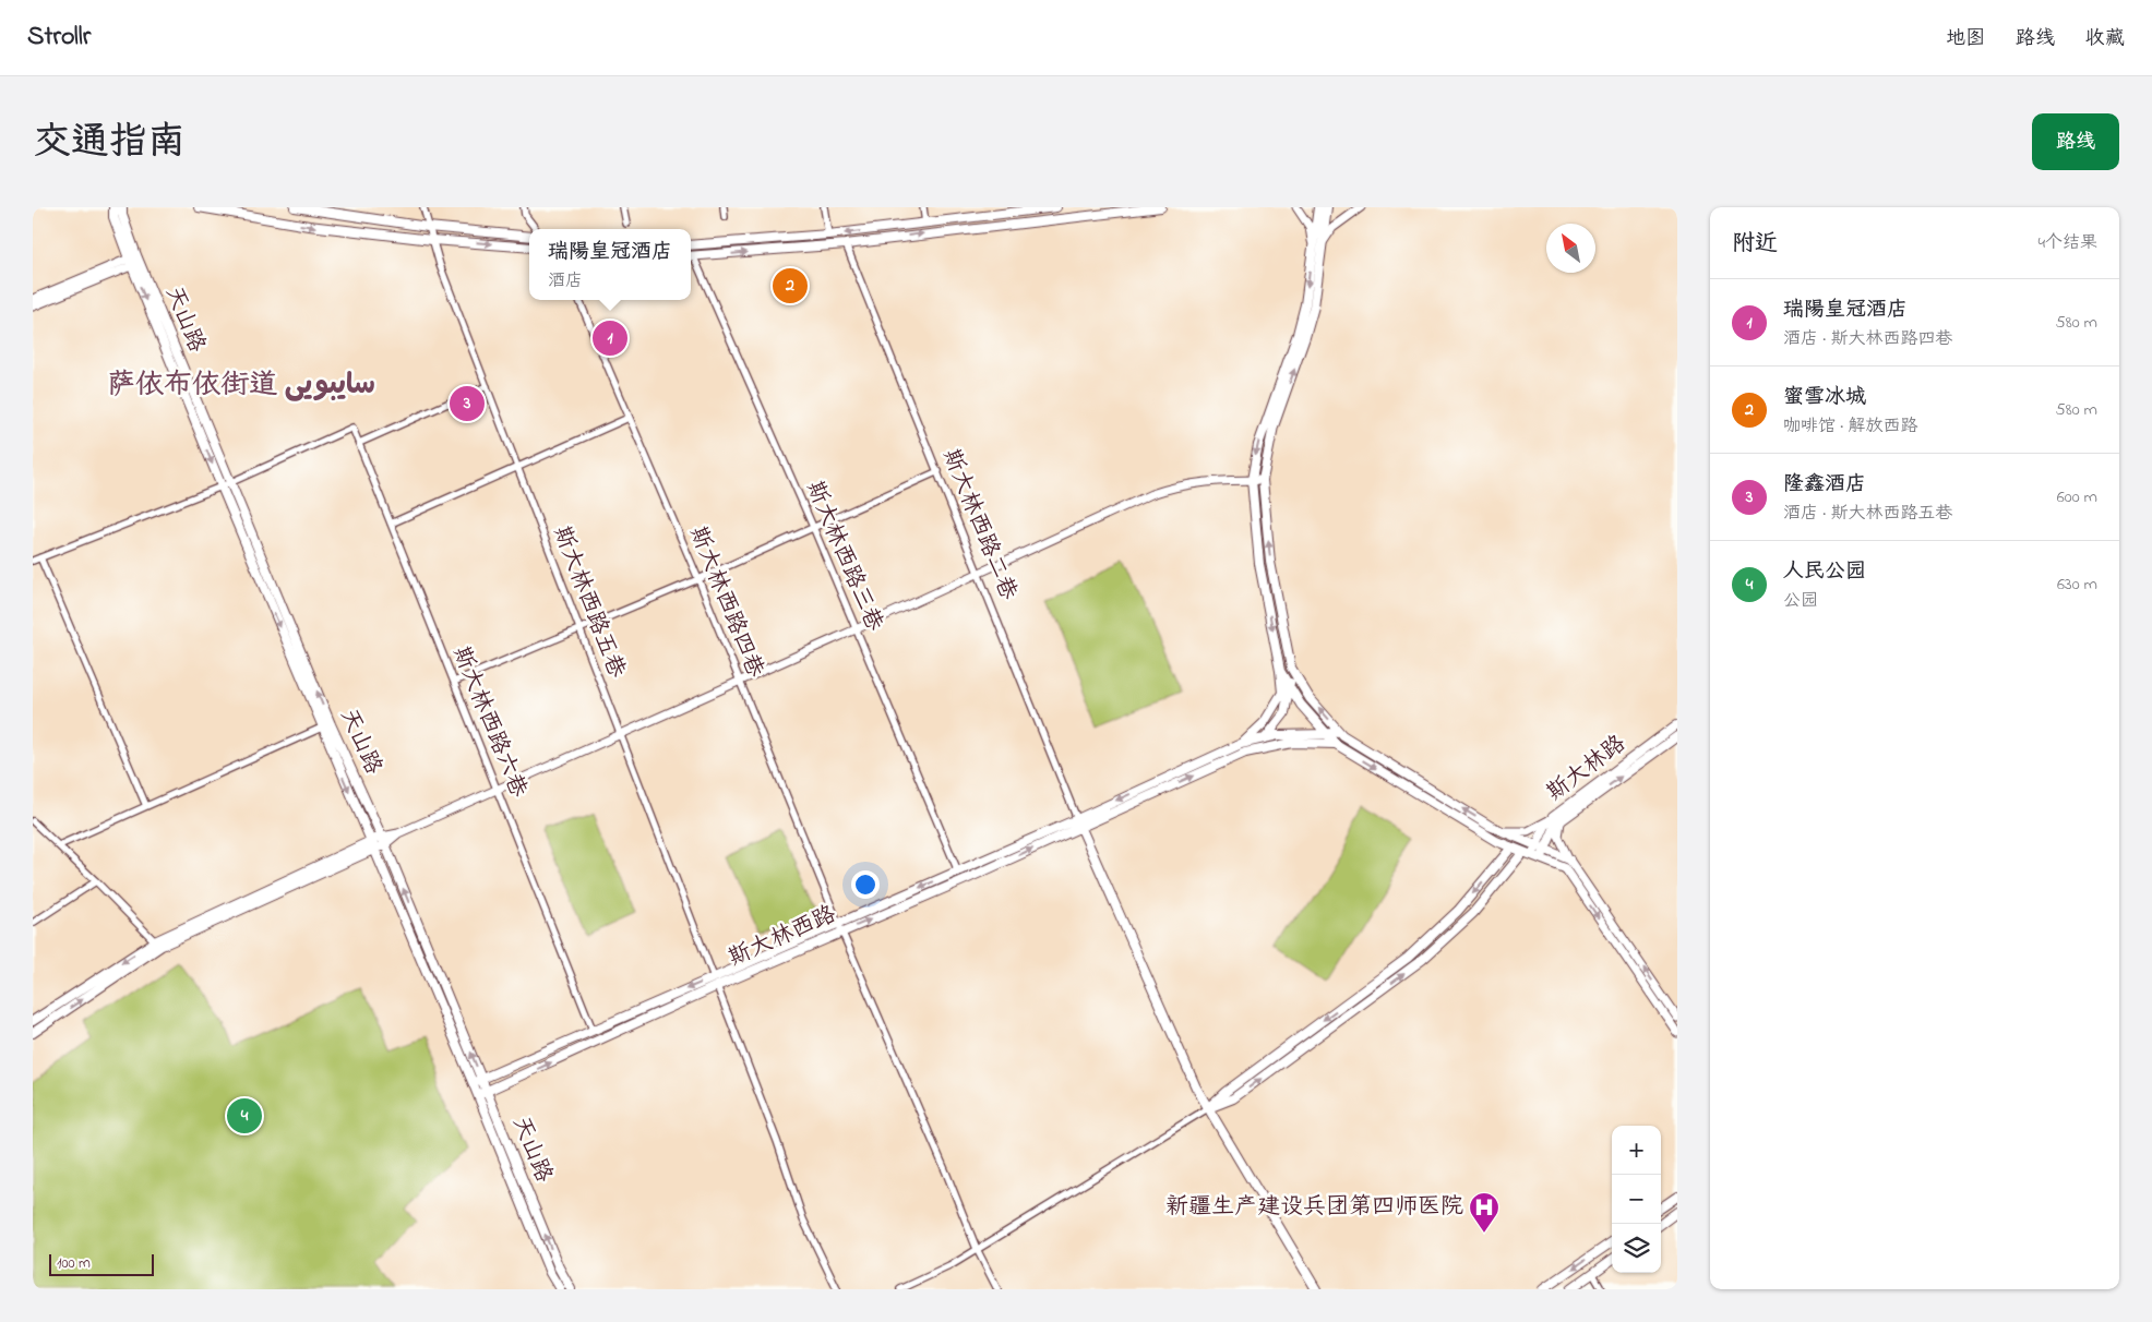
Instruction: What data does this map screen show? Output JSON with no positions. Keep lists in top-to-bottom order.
{
  "streets": {
    "main road": ["天山路", "斯大林路", "斯大林西路"],
    "street": [
      "斯大林西路二巷",
      "斯大林西路三巷",
      "斯大林西路五巷",
      "斯大林西路四巷",
      "斯大林西路六巷"
    ]
  },
  "crossings": [
    ["天山路", "斯大林西路六巷"],
    ["天山路", "斯大林西路"],
    ["斯大林西路二巷", "斯大林西路"],
    ["斯大林西路三巷", "斯大林西路"],
    ["斯大林西路五巷", "斯大林西路"],
    ["斯大林西路四巷", "斯大林西路"],
    ["斯大林西路六巷", "斯大林西路"]
  ],
  "districts": ["萨依布依街道 سايبويى"],
  "places": {
    "hospital": ["新疆生产建设兵团第四师医院"]
  },
  "scale_bar": "100 m",
  "north": "top left",
  "page": {
    "header": "Strollr",
    "nav": ["地图", "路线", "收藏"],
    "title": "交通指南",
    "buttons": "路线",
    "heading": ["附近", "4个结果"],
    "popup": ["瑞陽皇冠酒店", "酒店"],
    "pins": [
      "2",
      "1",
      "3",
      "4"
    ],
    "list": [
      {
        "mark": "1",
        "name": "瑞陽皇冠酒店",
        "note": "酒店 · 斯大林西路四巷",
        "value": "580 m"
      },
      {
        "mark": "2",
        "name": "蜜雪冰城",
        "note": "咖啡馆 · 解放西路",
        "value": "580 m"
      },
      {
        "mark": "3",
        "name": "隆鑫酒店",
        "note": "酒店 · 斯大林西路五巷",
        "value": "600 m"
      },
      {
        "mark": "4",
        "name": "人民公园",
        "note": "公园",
        "value": "630 m"
      }
    ],
    "map_buttons": ["+", "−"],
    "scale": "100 m"
  }
}
